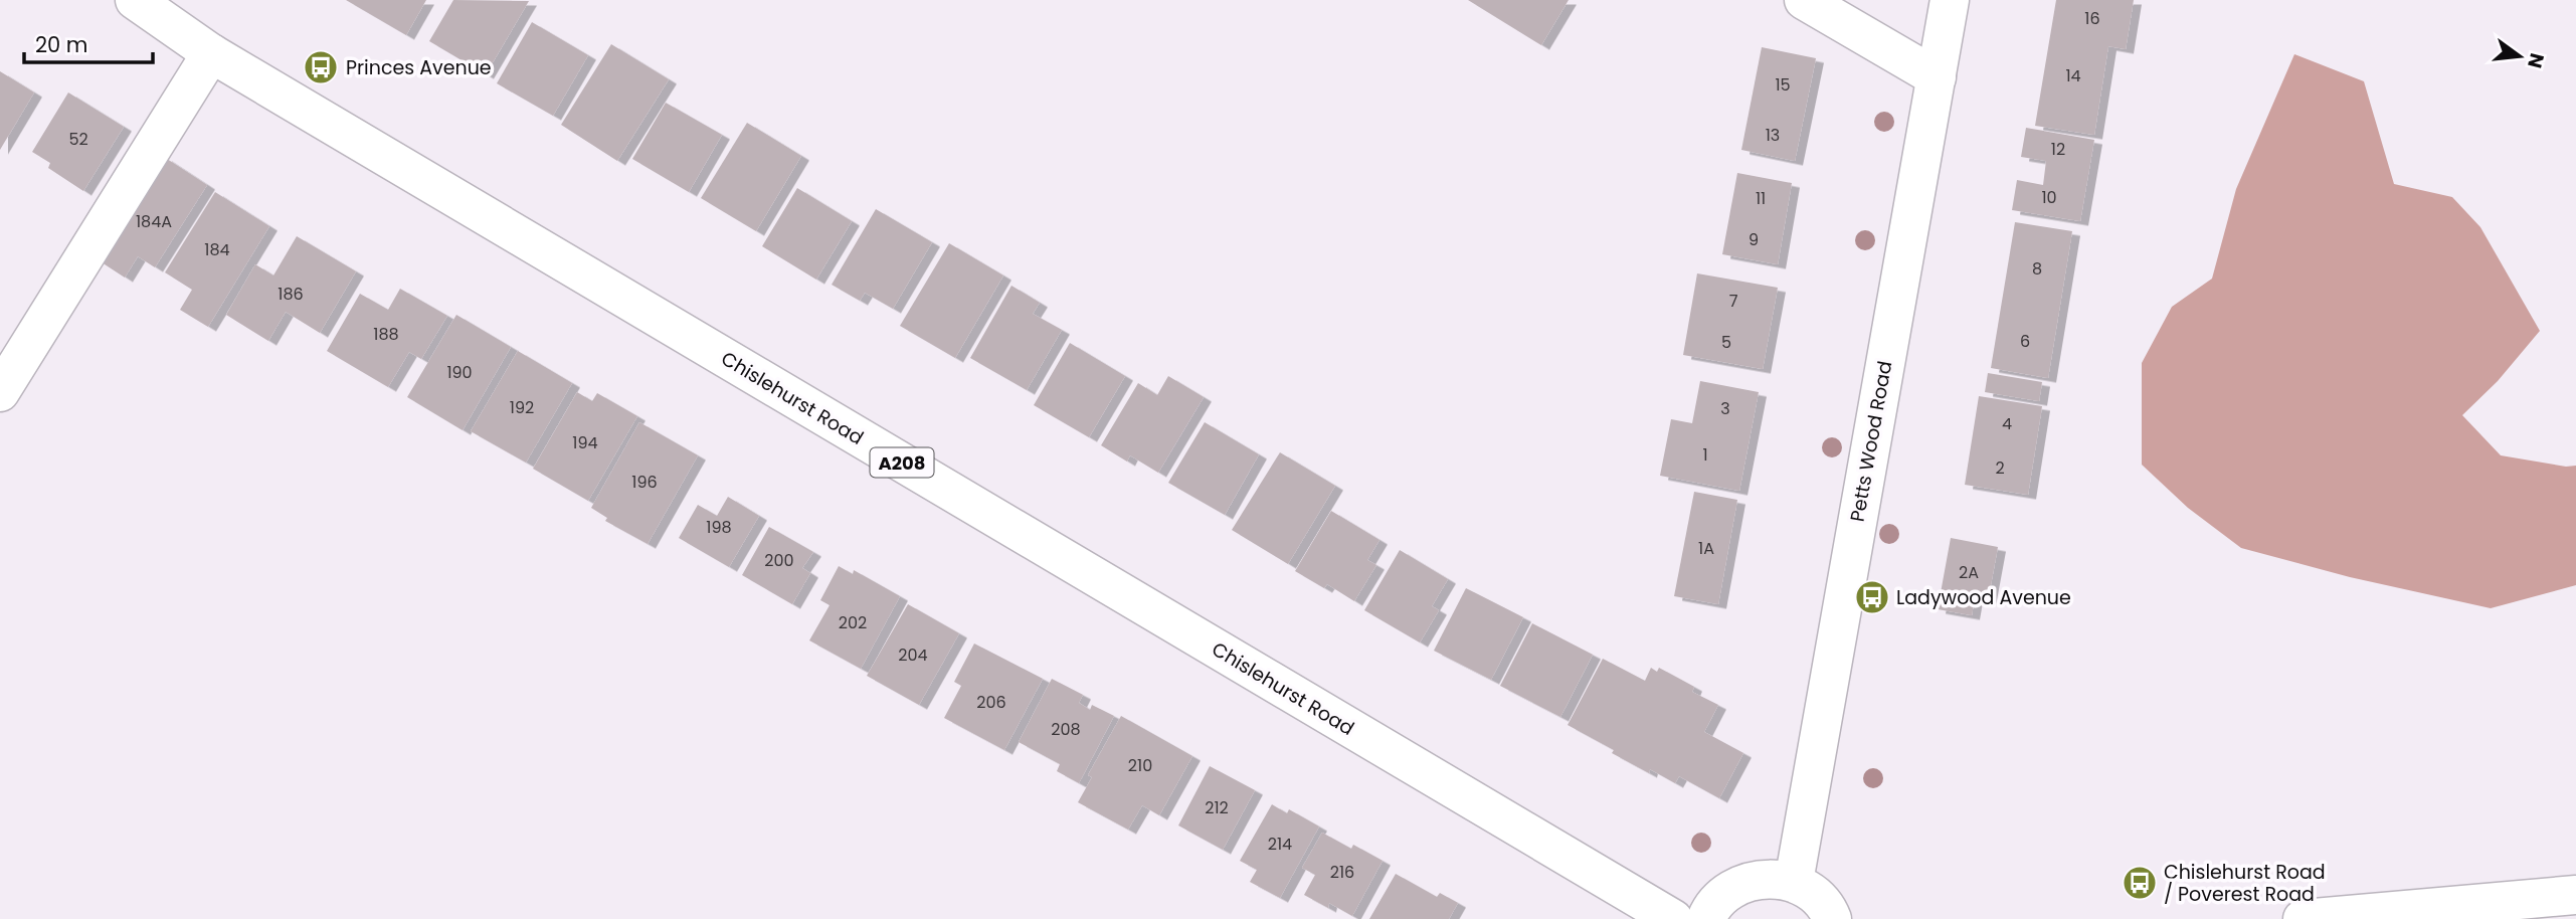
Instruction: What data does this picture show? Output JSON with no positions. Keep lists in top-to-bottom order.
{
  "streets": {
    "main road": ["Chislehurst Road", "Petts Wood Road", "A208"]
  },
  "places": {
    "bus stop": ["Princes Avenue", "Ladywood Avenue", "Chislehurst Road / Poverest Road"]
  },
  "house_numbers": [
    "16",
    "14",
    "15",
    "13",
    "52",
    "12",
    "10",
    "11",
    "184A",
    "9",
    "184",
    "8",
    "186",
    "7",
    "188",
    "6",
    "5",
    "190",
    "192",
    "3",
    "4",
    "194",
    "1",
    "2",
    "196",
    "198",
    "1A",
    "200",
    "2A",
    "202",
    "204",
    "206",
    "208",
    "210",
    "212",
    "214",
    "216"
  ],
  "scale_bar": "20 m",
  "north": "right"
}
